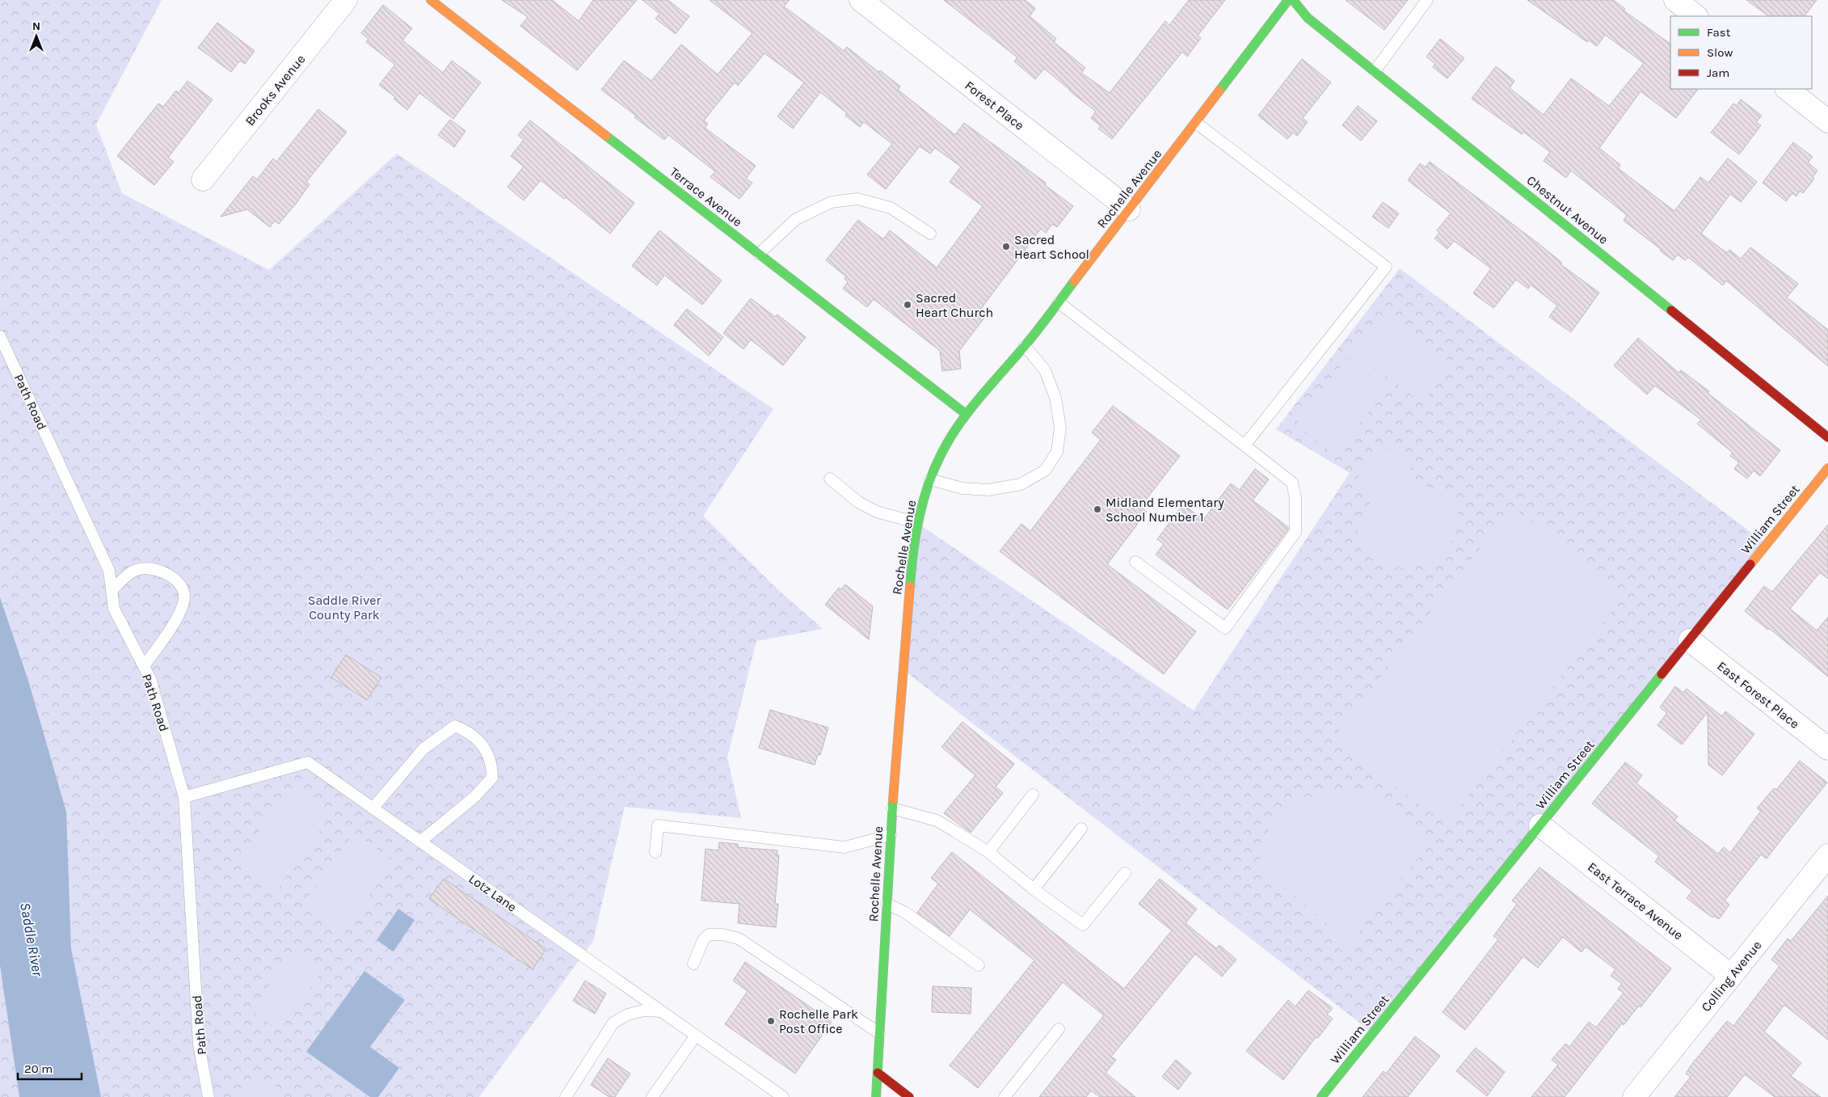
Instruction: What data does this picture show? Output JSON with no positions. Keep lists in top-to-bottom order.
{
  "streets": {
    "street": [
      "Brooks Avenue",
      "Forest Place",
      "Rochelle Avenue",
      "Terrace Avenue",
      "Chestnut Avenue",
      "William Street",
      "East Forest Place",
      "East Terrace Avenue",
      "Colling Avenue"
    ],
    "lane": ["Path Road", "Lotz Lane"]
  },
  "crossings": [
    ["Forest Place", "Rochelle Avenue"],
    ["Rochelle Avenue", "Terrace Avenue"],
    ["Path Road", "Lotz Lane"],
    ["William Street", "East Forest Place"],
    ["William Street", "East Terrace Avenue"],
    ["East Terrace Avenue", "Colling Avenue"]
  ],
  "water": ["Saddle River"],
  "parks": ["Saddle River County Park"],
  "places": [
    "Sacred Heart School",
    "Sacred Heart Church",
    "Midland Elementary School Number 1",
    "Rochelle Park Post Office"
  ],
  "legend": ["Fast", "Slow", "Jam"],
  "scale_bar": "20 m",
  "north": "top"
}
